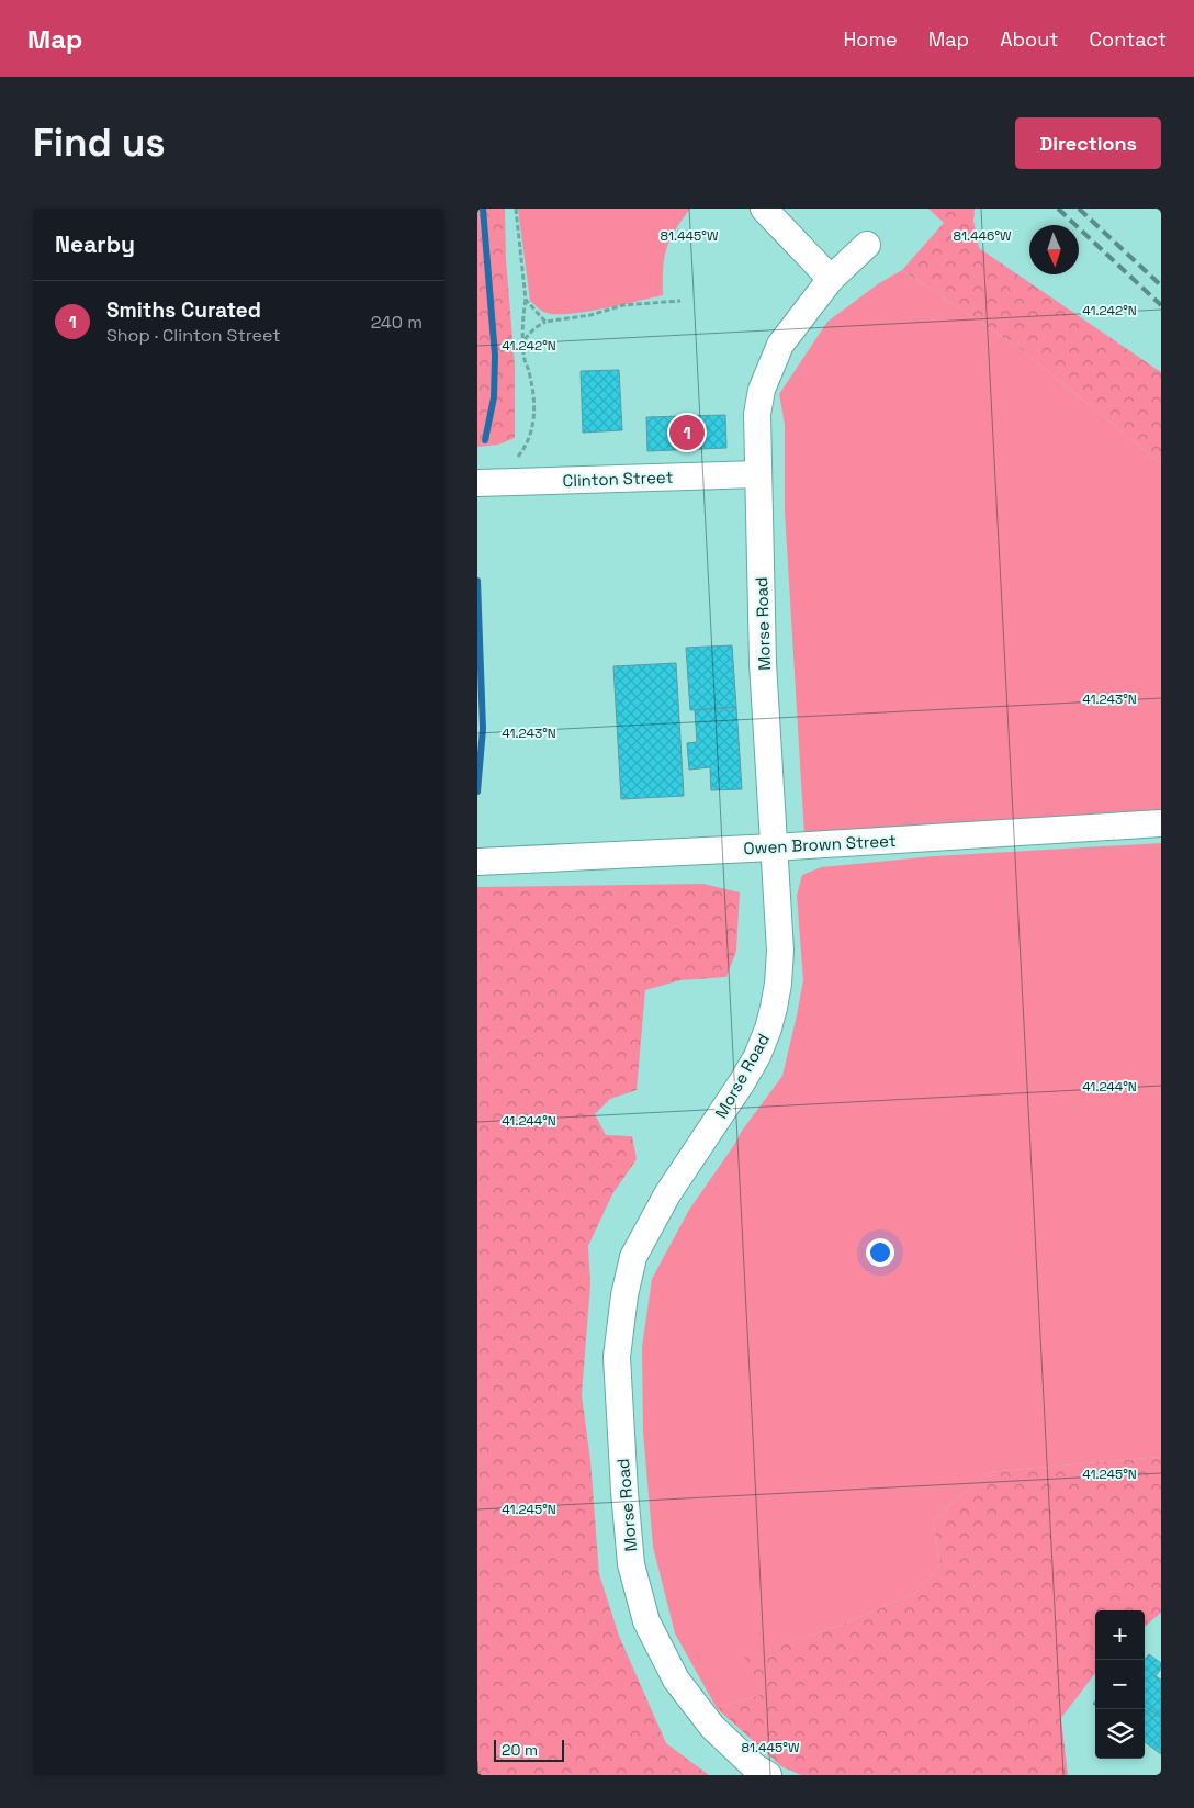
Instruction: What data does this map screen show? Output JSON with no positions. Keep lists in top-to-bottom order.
{
  "streets": {
    "street": ["Clinton Street", "Morse Road", "Owen Brown Street"]
  },
  "crossings": [
    ["Clinton Street", "Morse Road"],
    ["Morse Road", "Owen Brown Street"]
  ],
  "scale_bar": "20 m",
  "north": "bottom",
  "page": {
    "header": "Map",
    "nav": [
      "Home",
      "Map",
      "About",
      "Contact"
    ],
    "buttons": "Directions",
    "title": "Find us",
    "heading": "Nearby",
    "list": [
      {
        "mark": "1",
        "name": "Smiths Curated",
        "note": "Shop · Clinton Street",
        "value": "240 m"
      }
    ],
    "pins": "1",
    "map_buttons": ["+", "−"],
    "scale": "20 m"
  },
  "coordinates": [
    "81.445°W",
    "81.446°W",
    "41.242°N",
    "41.243°N",
    "41.244°N",
    "41.245°N"
  ]
}
